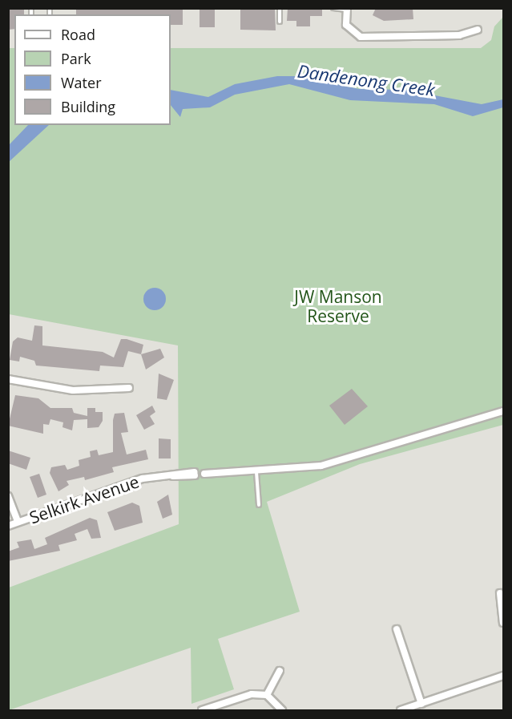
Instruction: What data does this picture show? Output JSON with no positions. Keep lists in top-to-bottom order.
{
  "streets": {
    "street": ["Selkirk Avenue"]
  },
  "water": ["Dandenong Creek"],
  "parks": ["JW Manson Reserve"],
  "legend": [
    "Road",
    "Park",
    "Water",
    "Building"
  ]
}
